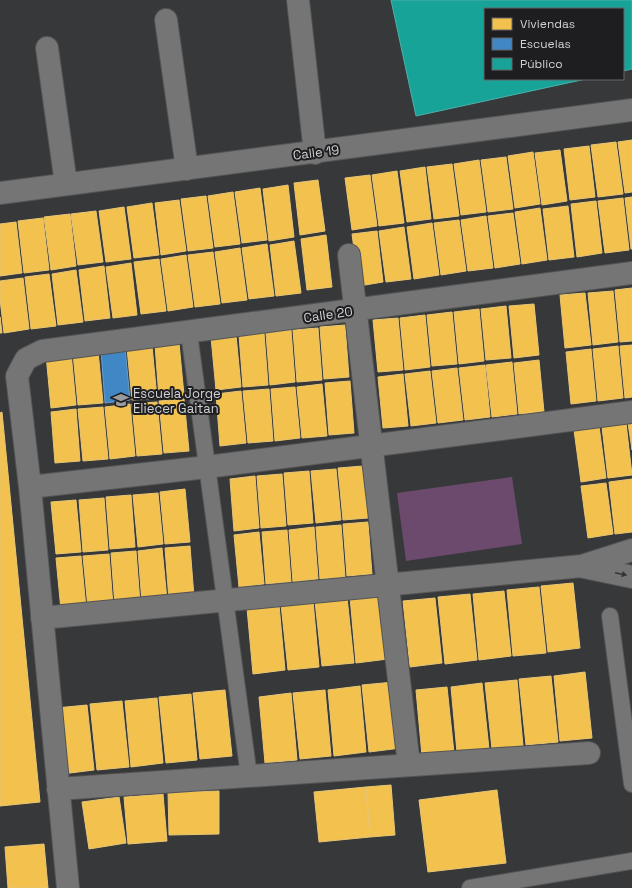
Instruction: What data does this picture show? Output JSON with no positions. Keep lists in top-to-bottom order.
{
  "streets": {
    "street": ["Calle 19", "Calle 20"]
  },
  "places": {
    "school or university": ["Escuela Jorge Eliecer Gaitan"]
  },
  "legend": ["Viviendas", "Escuelas", "Público"]
}
